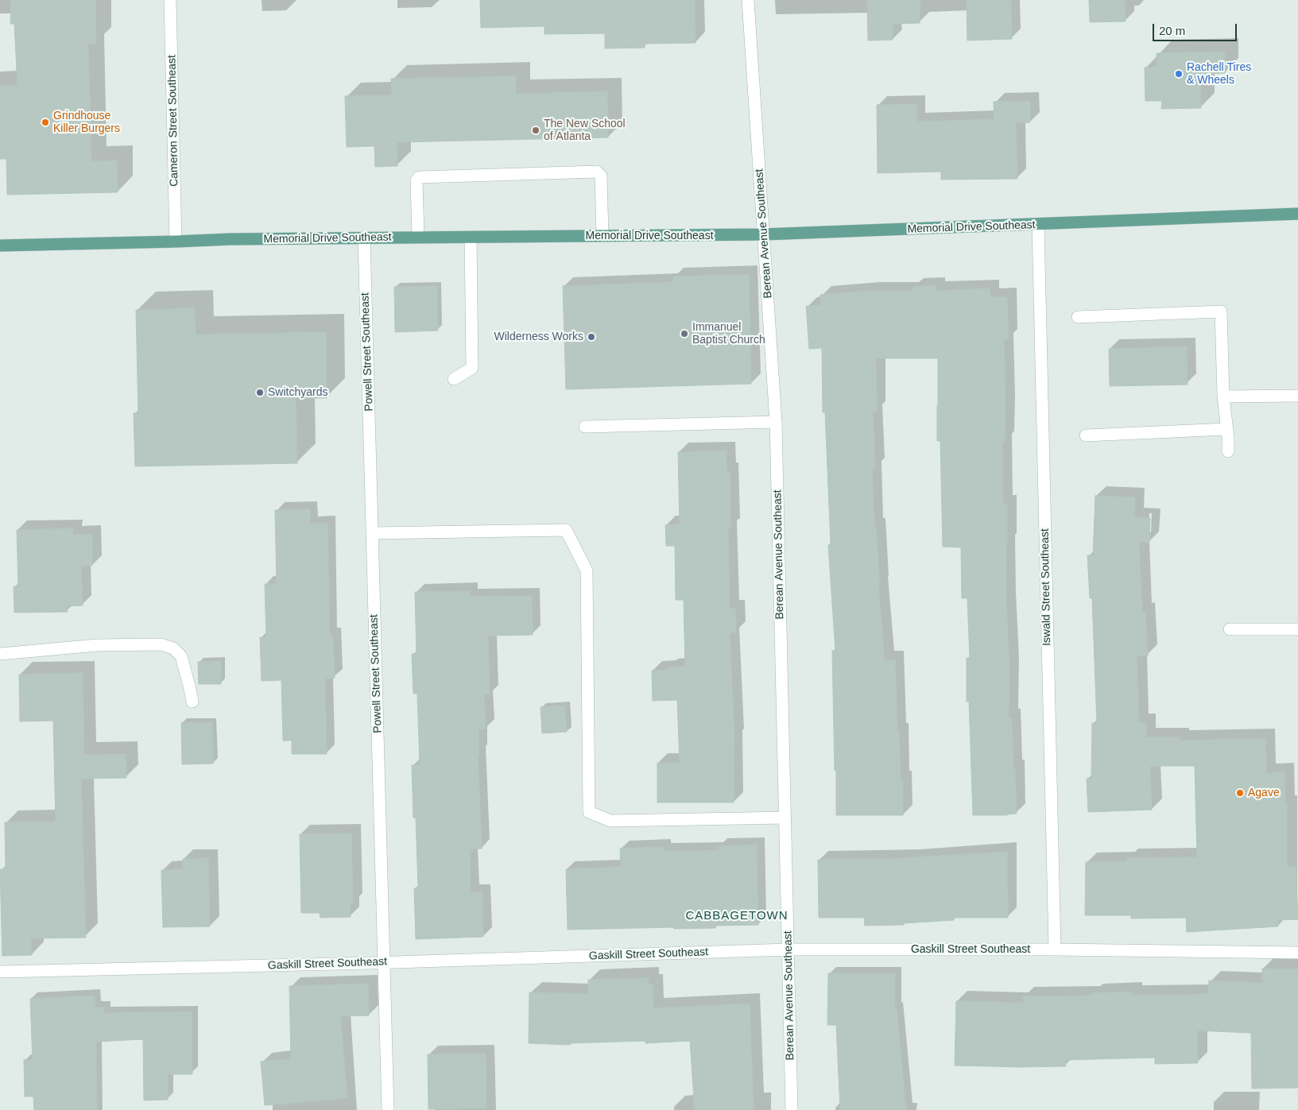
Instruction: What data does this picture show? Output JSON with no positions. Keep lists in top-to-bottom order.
{
  "streets": {
    "main road": ["Memorial Drive Southeast"],
    "street": [
      "Cameron Street Southeast",
      "Berean Avenue Southeast",
      "Powell Street Southeast",
      "Iswald Street Southeast",
      "Gaskill Street Southeast"
    ]
  },
  "crossings": [
    ["Cameron Street Southeast", "Memorial Drive Southeast"],
    ["Memorial Drive Southeast", "Berean Avenue Southeast"],
    ["Memorial Drive Southeast", "Powell Street Southeast"],
    ["Memorial Drive Southeast", "Iswald Street Southeast"],
    ["Berean Avenue Southeast", "Gaskill Street Southeast"],
    ["Powell Street Southeast", "Gaskill Street Southeast"],
    ["Iswald Street Southeast", "Gaskill Street Southeast"]
  ],
  "districts": ["CABBAGETOWN"],
  "places": [
    "Rachell Tires & Wheels",
    "Grindhouse Killer Burgers",
    "The New School of Atlanta",
    "Immanuel Baptist Church",
    "Wilderness Works",
    "Switchyards",
    "Agave"
  ],
  "scale_bar": "20 m"
}
